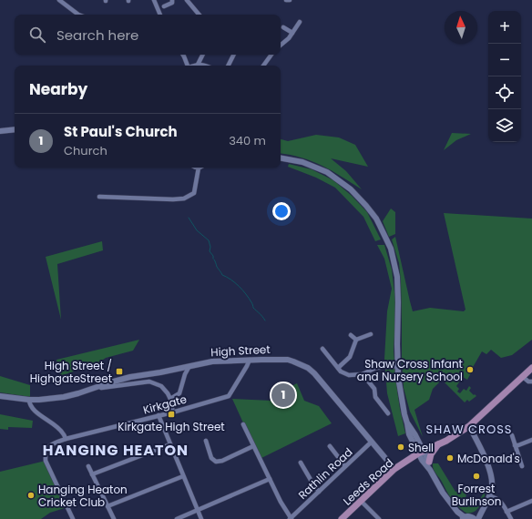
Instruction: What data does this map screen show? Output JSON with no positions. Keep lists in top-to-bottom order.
{
  "streets": {
    "main road": ["High Street", "Leeds Road"],
    "street": ["Kirkgate", "Rathlin Road"]
  },
  "crossings": [
    ["High Street", "Kirkgate"],
    ["High Street", "Rathlin Road"],
    ["High Street", "Leeds Road"]
  ],
  "districts": ["SHAW CROSS", "HANGING HEATON"],
  "places": {
    "other": [
      "Shaw Cross Infant and Nursery School",
      "Shell",
      "McDonald's",
      "Forrest Burlinson",
      "Hanging Heaton Cricket Club"
    ],
    "transit": ["High Street / HighgateStreet", "Kirkgate High Street"]
  },
  "north": "top",
  "page": {
    "map_buttons": ["+", "−"],
    "search": "Search here",
    "heading": "Nearby",
    "list": [
      {
        "mark": "1",
        "name": "St Paul's Church",
        "note": "Church",
        "value": "340 m"
      }
    ],
    "pins": "1"
  }
}
